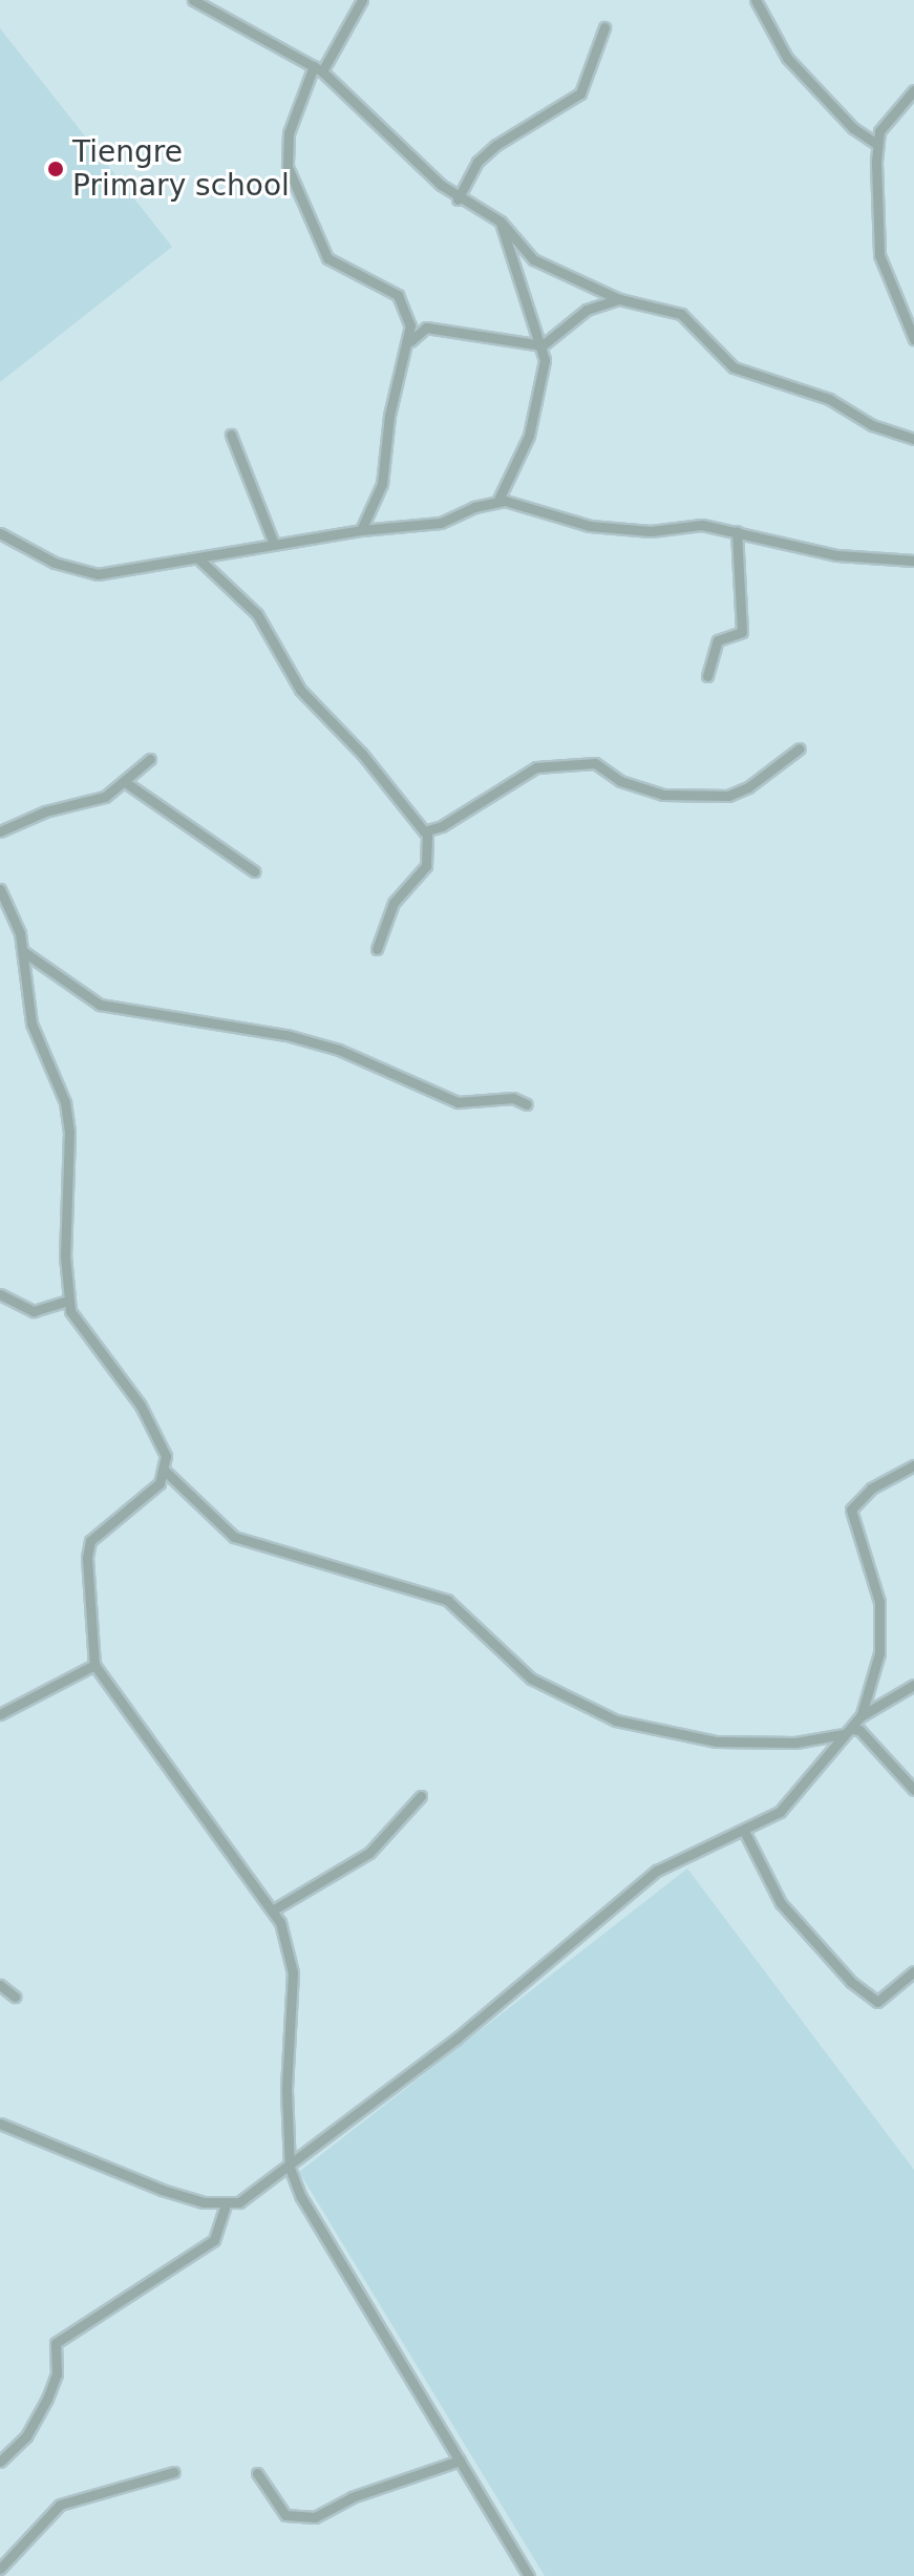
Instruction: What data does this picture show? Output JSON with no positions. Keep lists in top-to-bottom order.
{
  "places": ["Tiengre Primary school"]
}
